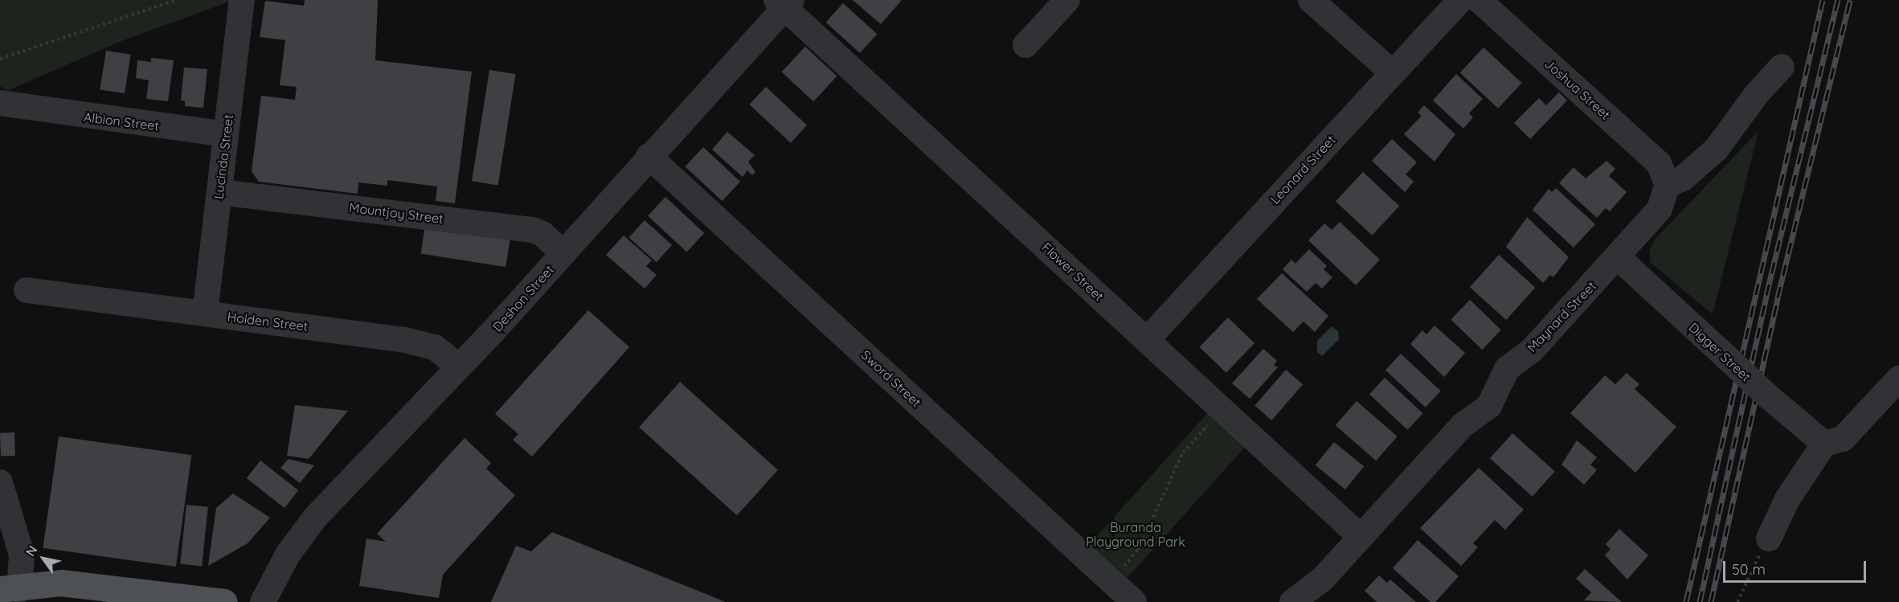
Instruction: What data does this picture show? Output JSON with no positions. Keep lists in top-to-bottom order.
{
  "streets": {
    "street": [
      "Joshua Street",
      "Albion Street",
      "Lucinda Street",
      "Leonard Street",
      "Mountjoy Street",
      "Flower Street",
      "Deshon Street",
      "Maynard Street",
      "Holden Street",
      "Digger Street",
      "Sword Street"
    ]
  },
  "crossings": [
    ["Joshua Street", "Maynard Street"],
    ["Albion Street", "Lucinda Street"],
    ["Lucinda Street", "Mountjoy Street"],
    ["Lucinda Street", "Holden Street"],
    ["Leonard Street", "Flower Street"],
    ["Mountjoy Street", "Deshon Street"],
    ["Flower Street", "Deshon Street"],
    ["Flower Street", "Maynard Street"],
    ["Deshon Street", "Holden Street"],
    ["Deshon Street", "Sword Street"],
    ["Maynard Street", "Digger Street"]
  ],
  "parks": ["Buranda Playground Park"],
  "scale_bar": "50 m",
  "north": "top left"
}
